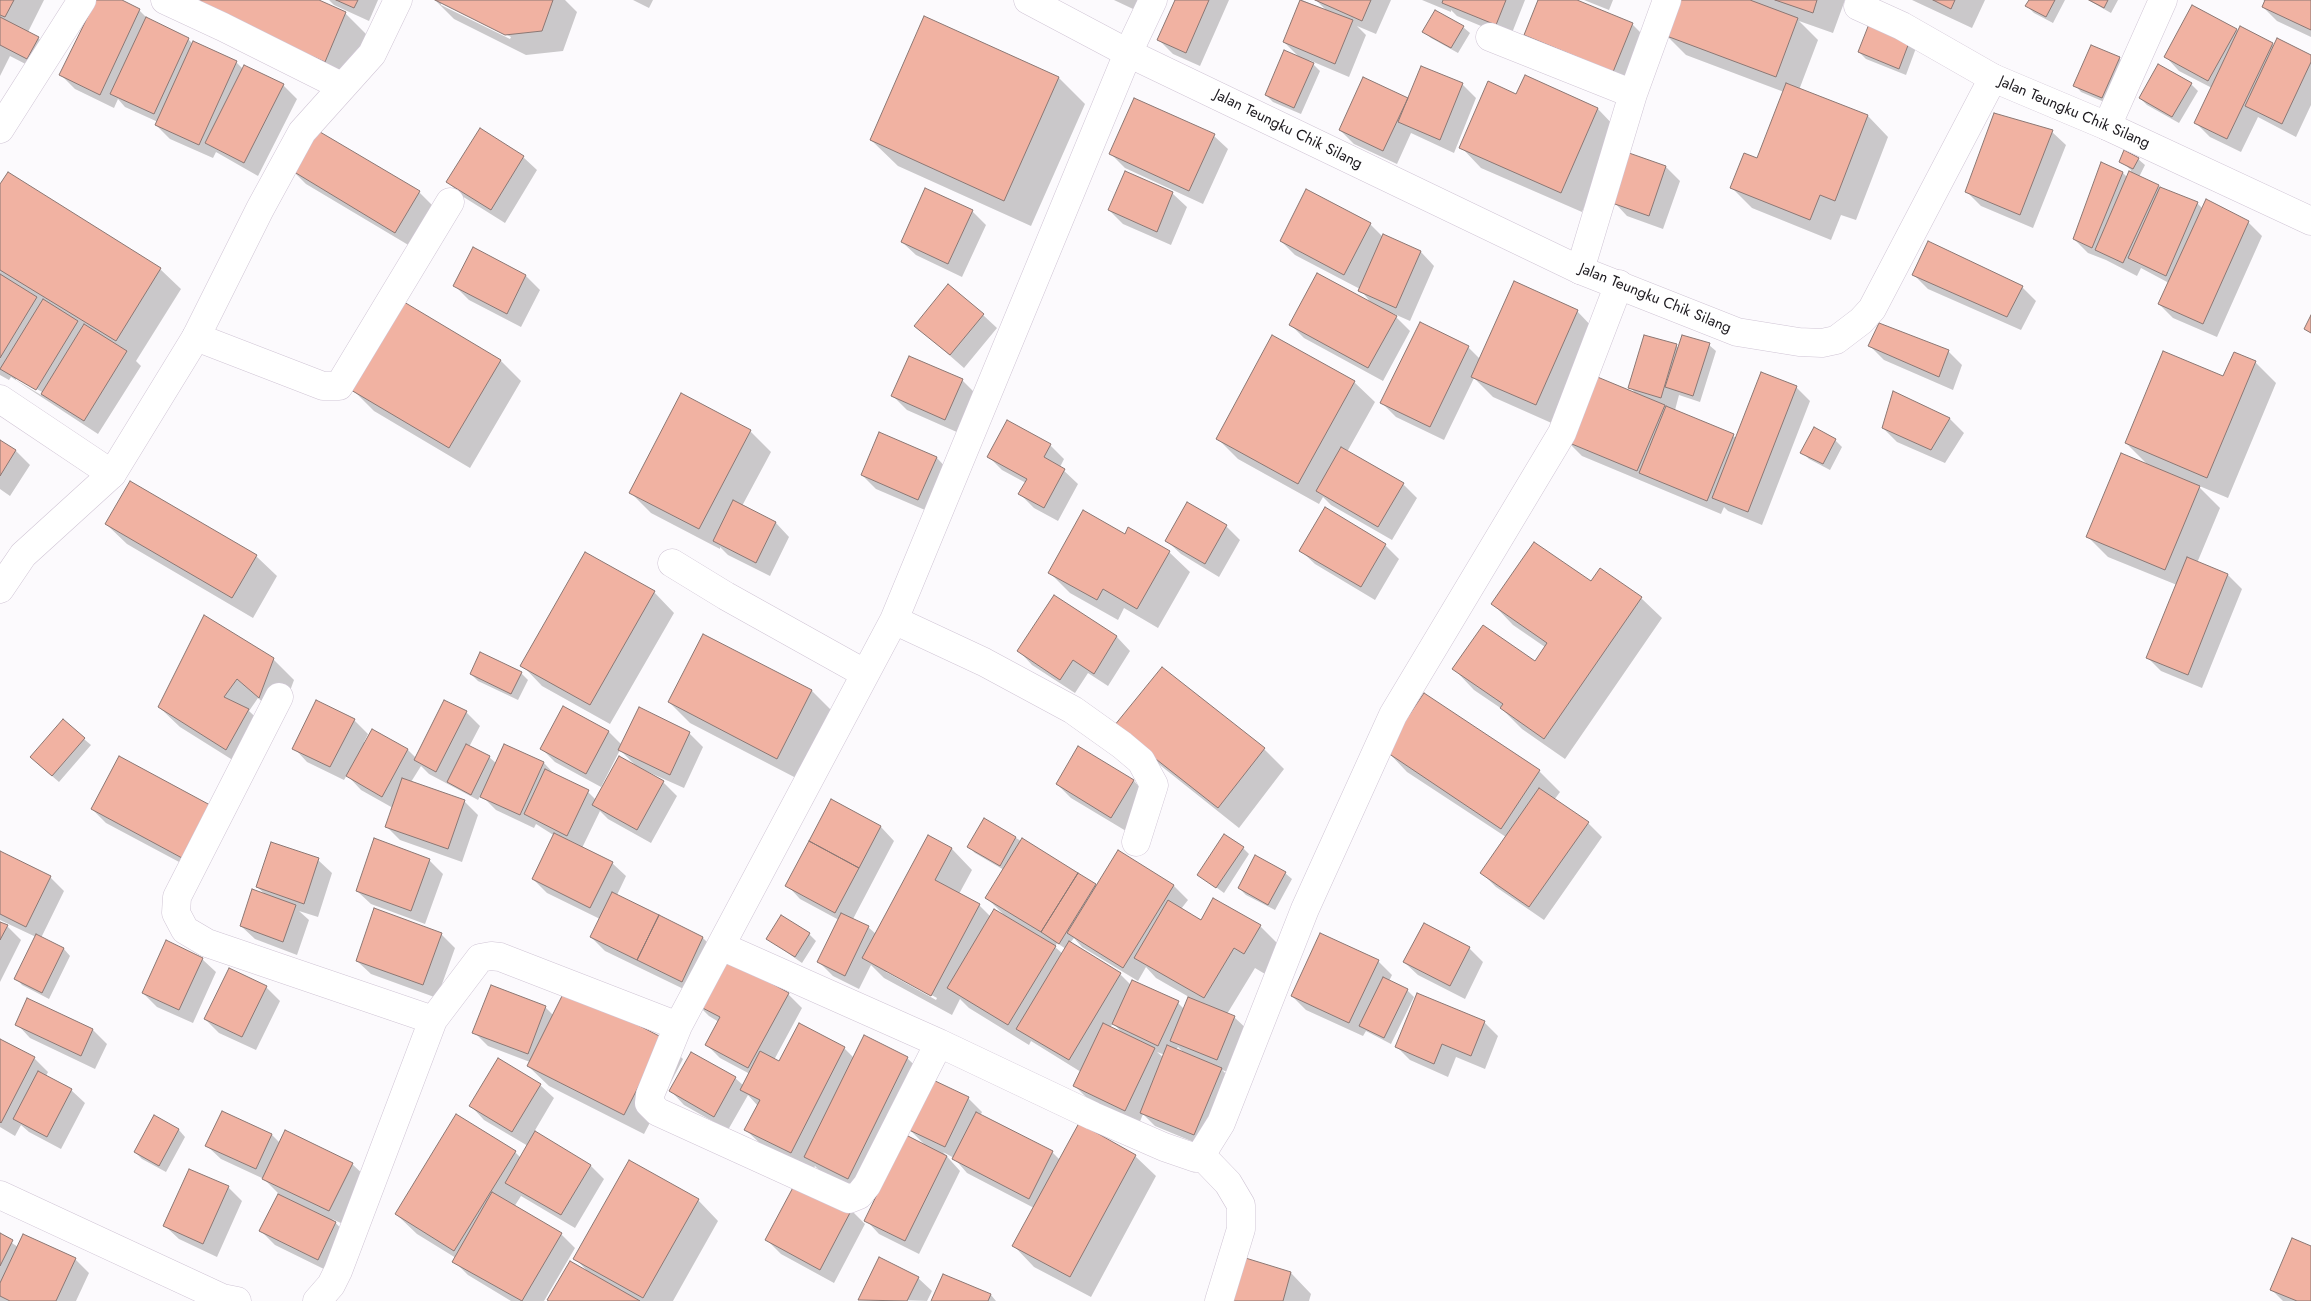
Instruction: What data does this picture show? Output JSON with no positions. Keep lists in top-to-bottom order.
{
  "streets": {
    "street": ["Jalan Teungku Chik Silang"]
  }
}
